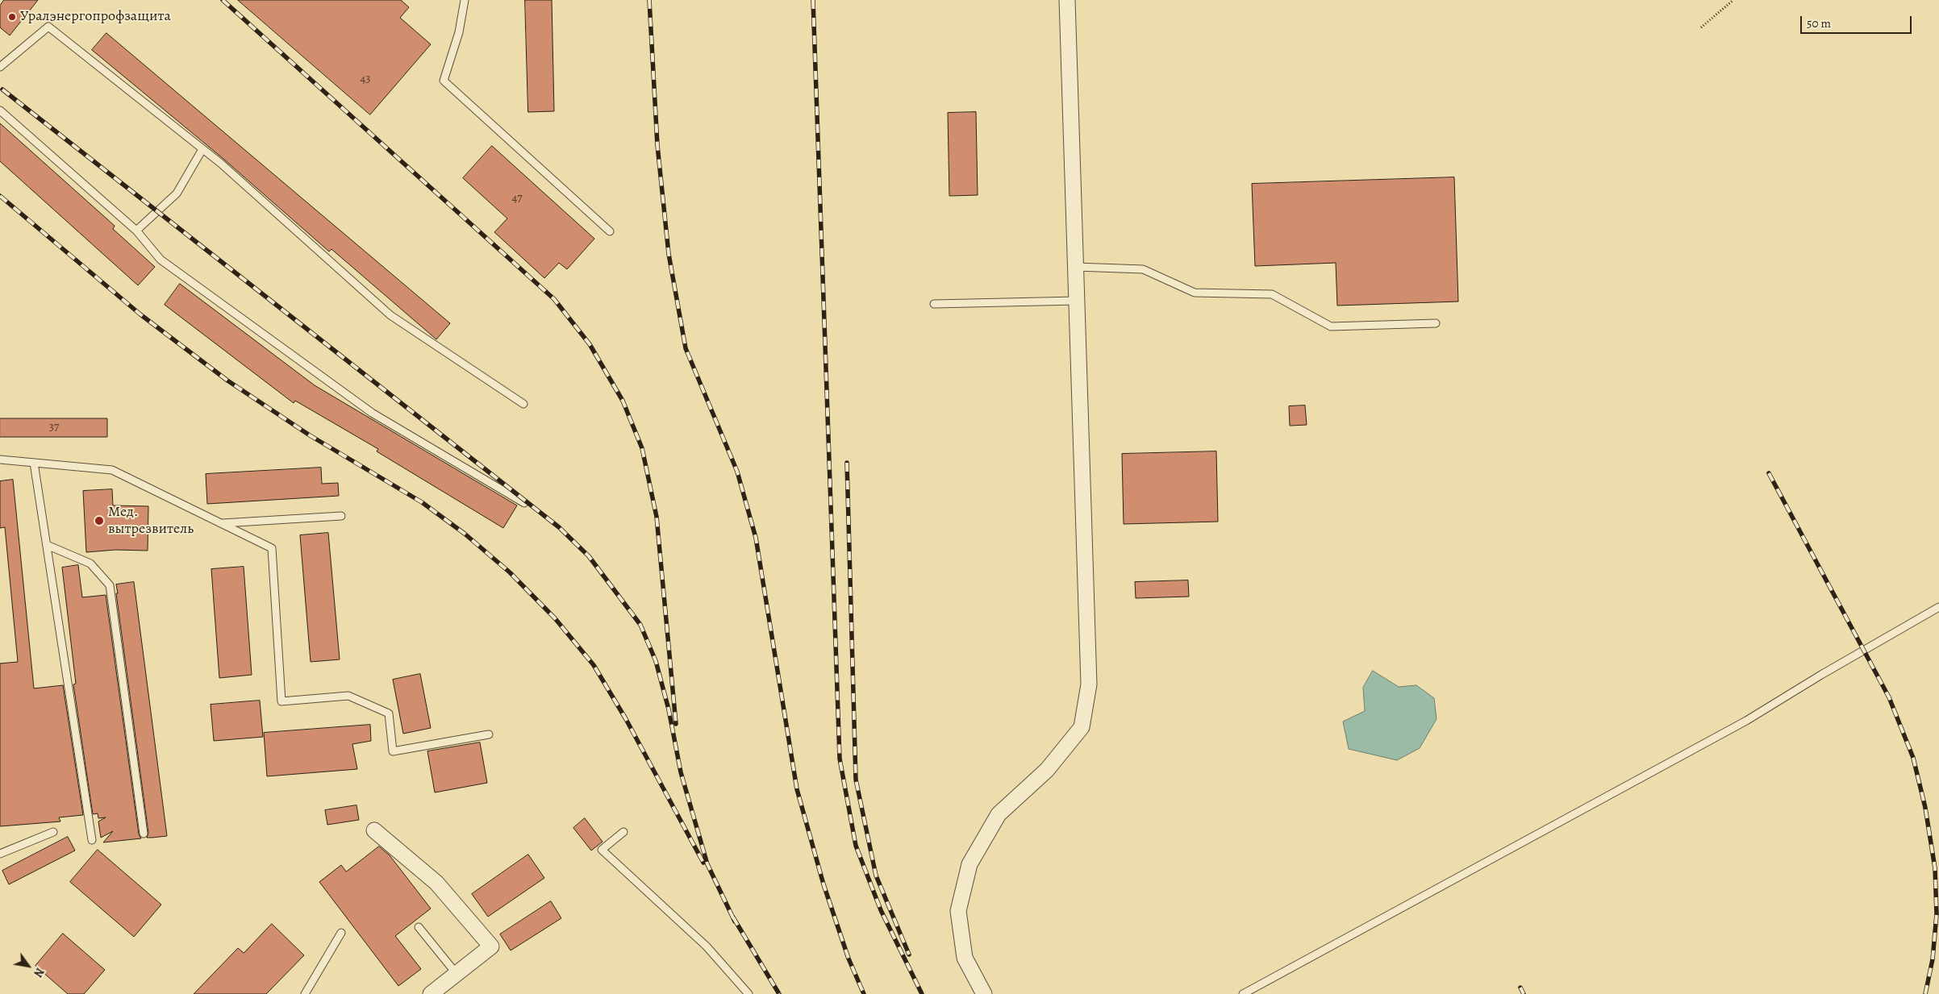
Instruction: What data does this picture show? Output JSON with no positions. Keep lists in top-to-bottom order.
{
  "places": ["Уралэнергопрофзащита", "Мед. вытрезвитель"],
  "house_numbers": ["43", "47", "37"],
  "scale_bar": "50 m",
  "north": "bottom right"
}
